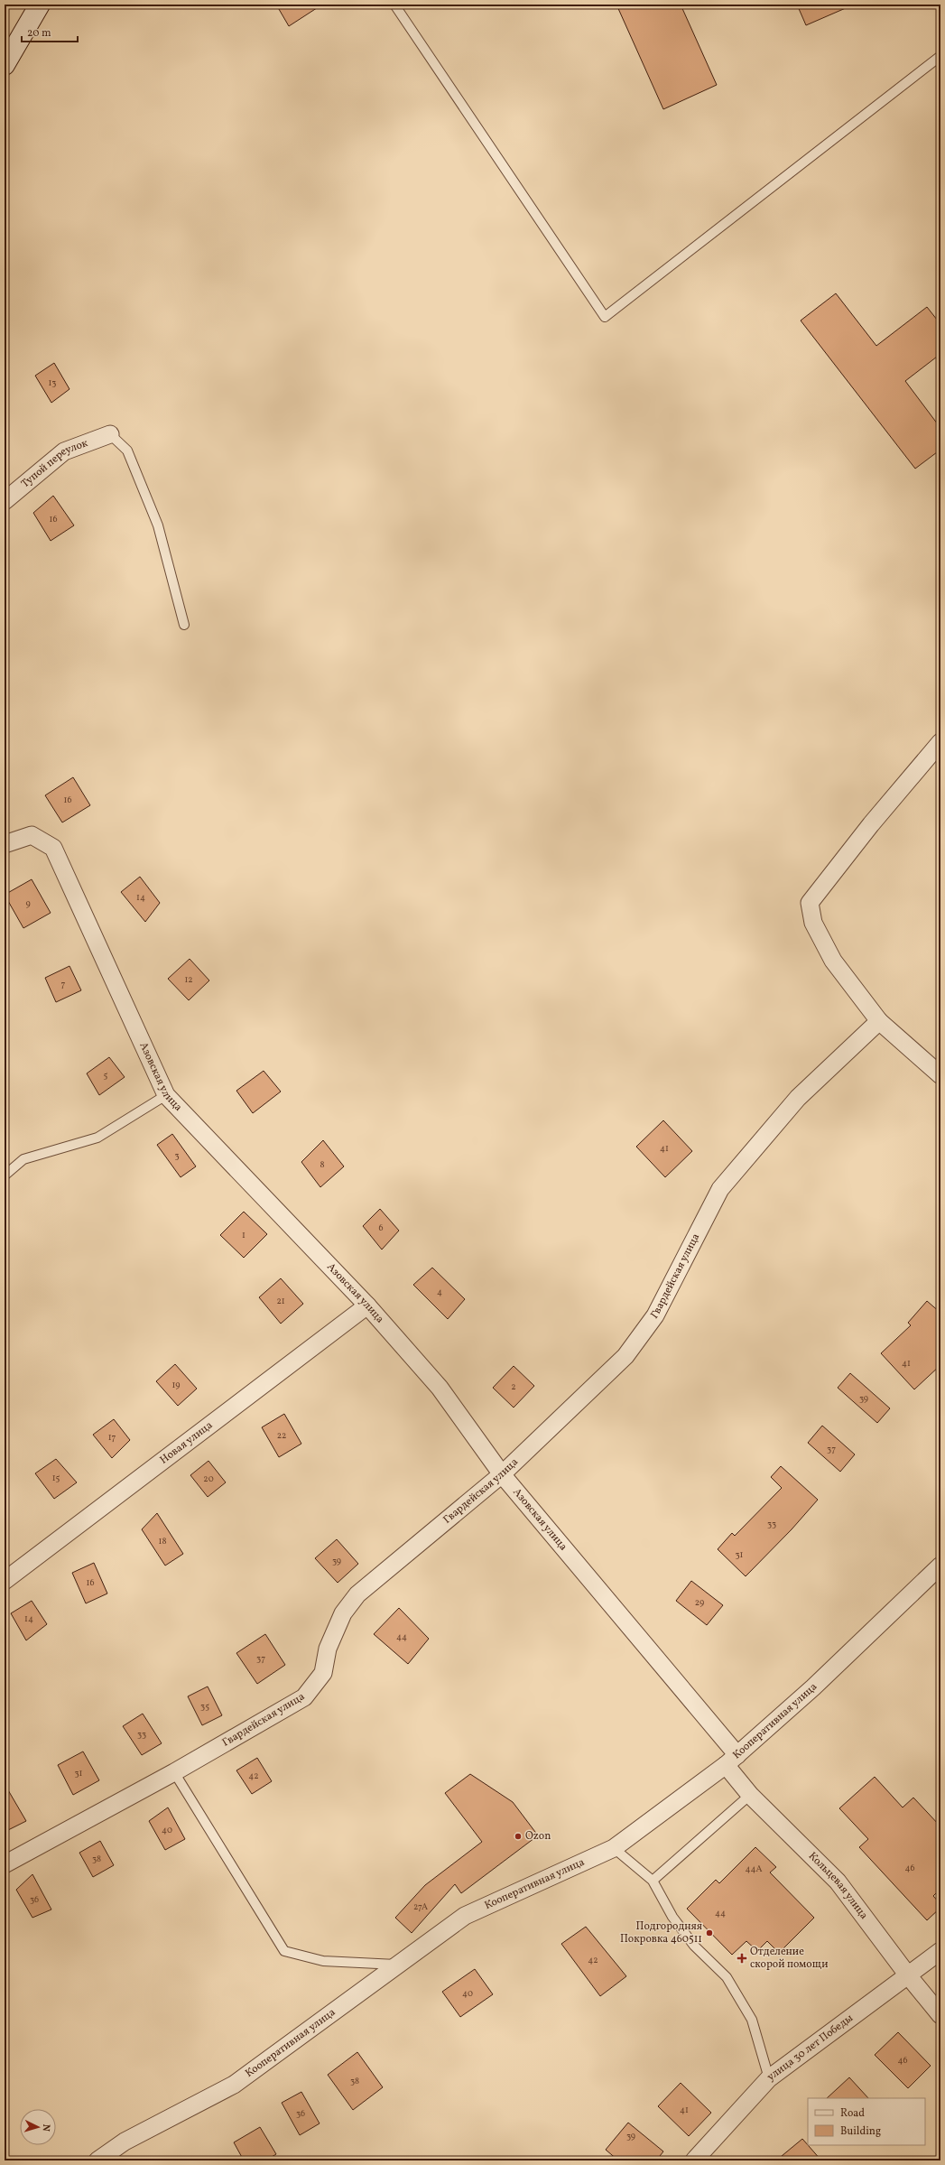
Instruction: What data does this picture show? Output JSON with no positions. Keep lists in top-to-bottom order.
{
  "streets": {
    "street": [
      "Тупой переулок",
      "Азовская улица",
      "Гвардейская улица",
      "Новая улица",
      "Кооперативная улица",
      "Кольцевая улица",
      "улица 30 лет Победы"
    ]
  },
  "crossings": [
    ["Азовская улица", "Гвардейская улица"],
    ["Азовская улица", "Новая улица"],
    ["Азовская улица", "Кооперативная улица"],
    ["Азовская улица", "Кольцевая улица"],
    ["Кооперативная улица", "Кольцевая улица"],
    ["Кольцевая улица", "улица 30 лет Победы"]
  ],
  "places": {
    "other": ["Ozon", "Подгородняя Покровка 460511"],
    "health": ["Отделение скорой помощи"]
  },
  "house_numbers": [
    "13",
    "16",
    "16",
    "14",
    "9",
    "12",
    "7",
    "5",
    "41",
    "3",
    "8",
    "6",
    "1",
    "4",
    "21",
    "41",
    "19",
    "2",
    "39",
    "22",
    "17",
    "37",
    "15",
    "20",
    "33",
    "18",
    "31",
    "39",
    "16",
    "29",
    "14",
    "44",
    "37",
    "35",
    "33",
    "31",
    "42",
    "40",
    "38",
    "46",
    "44А",
    "36",
    "27А",
    "44",
    "42",
    "40",
    "46",
    "38",
    "41",
    "36",
    "39"
  ],
  "legend": ["Road", "Building"],
  "scale_bar": "20 m",
  "north": "right"
}
